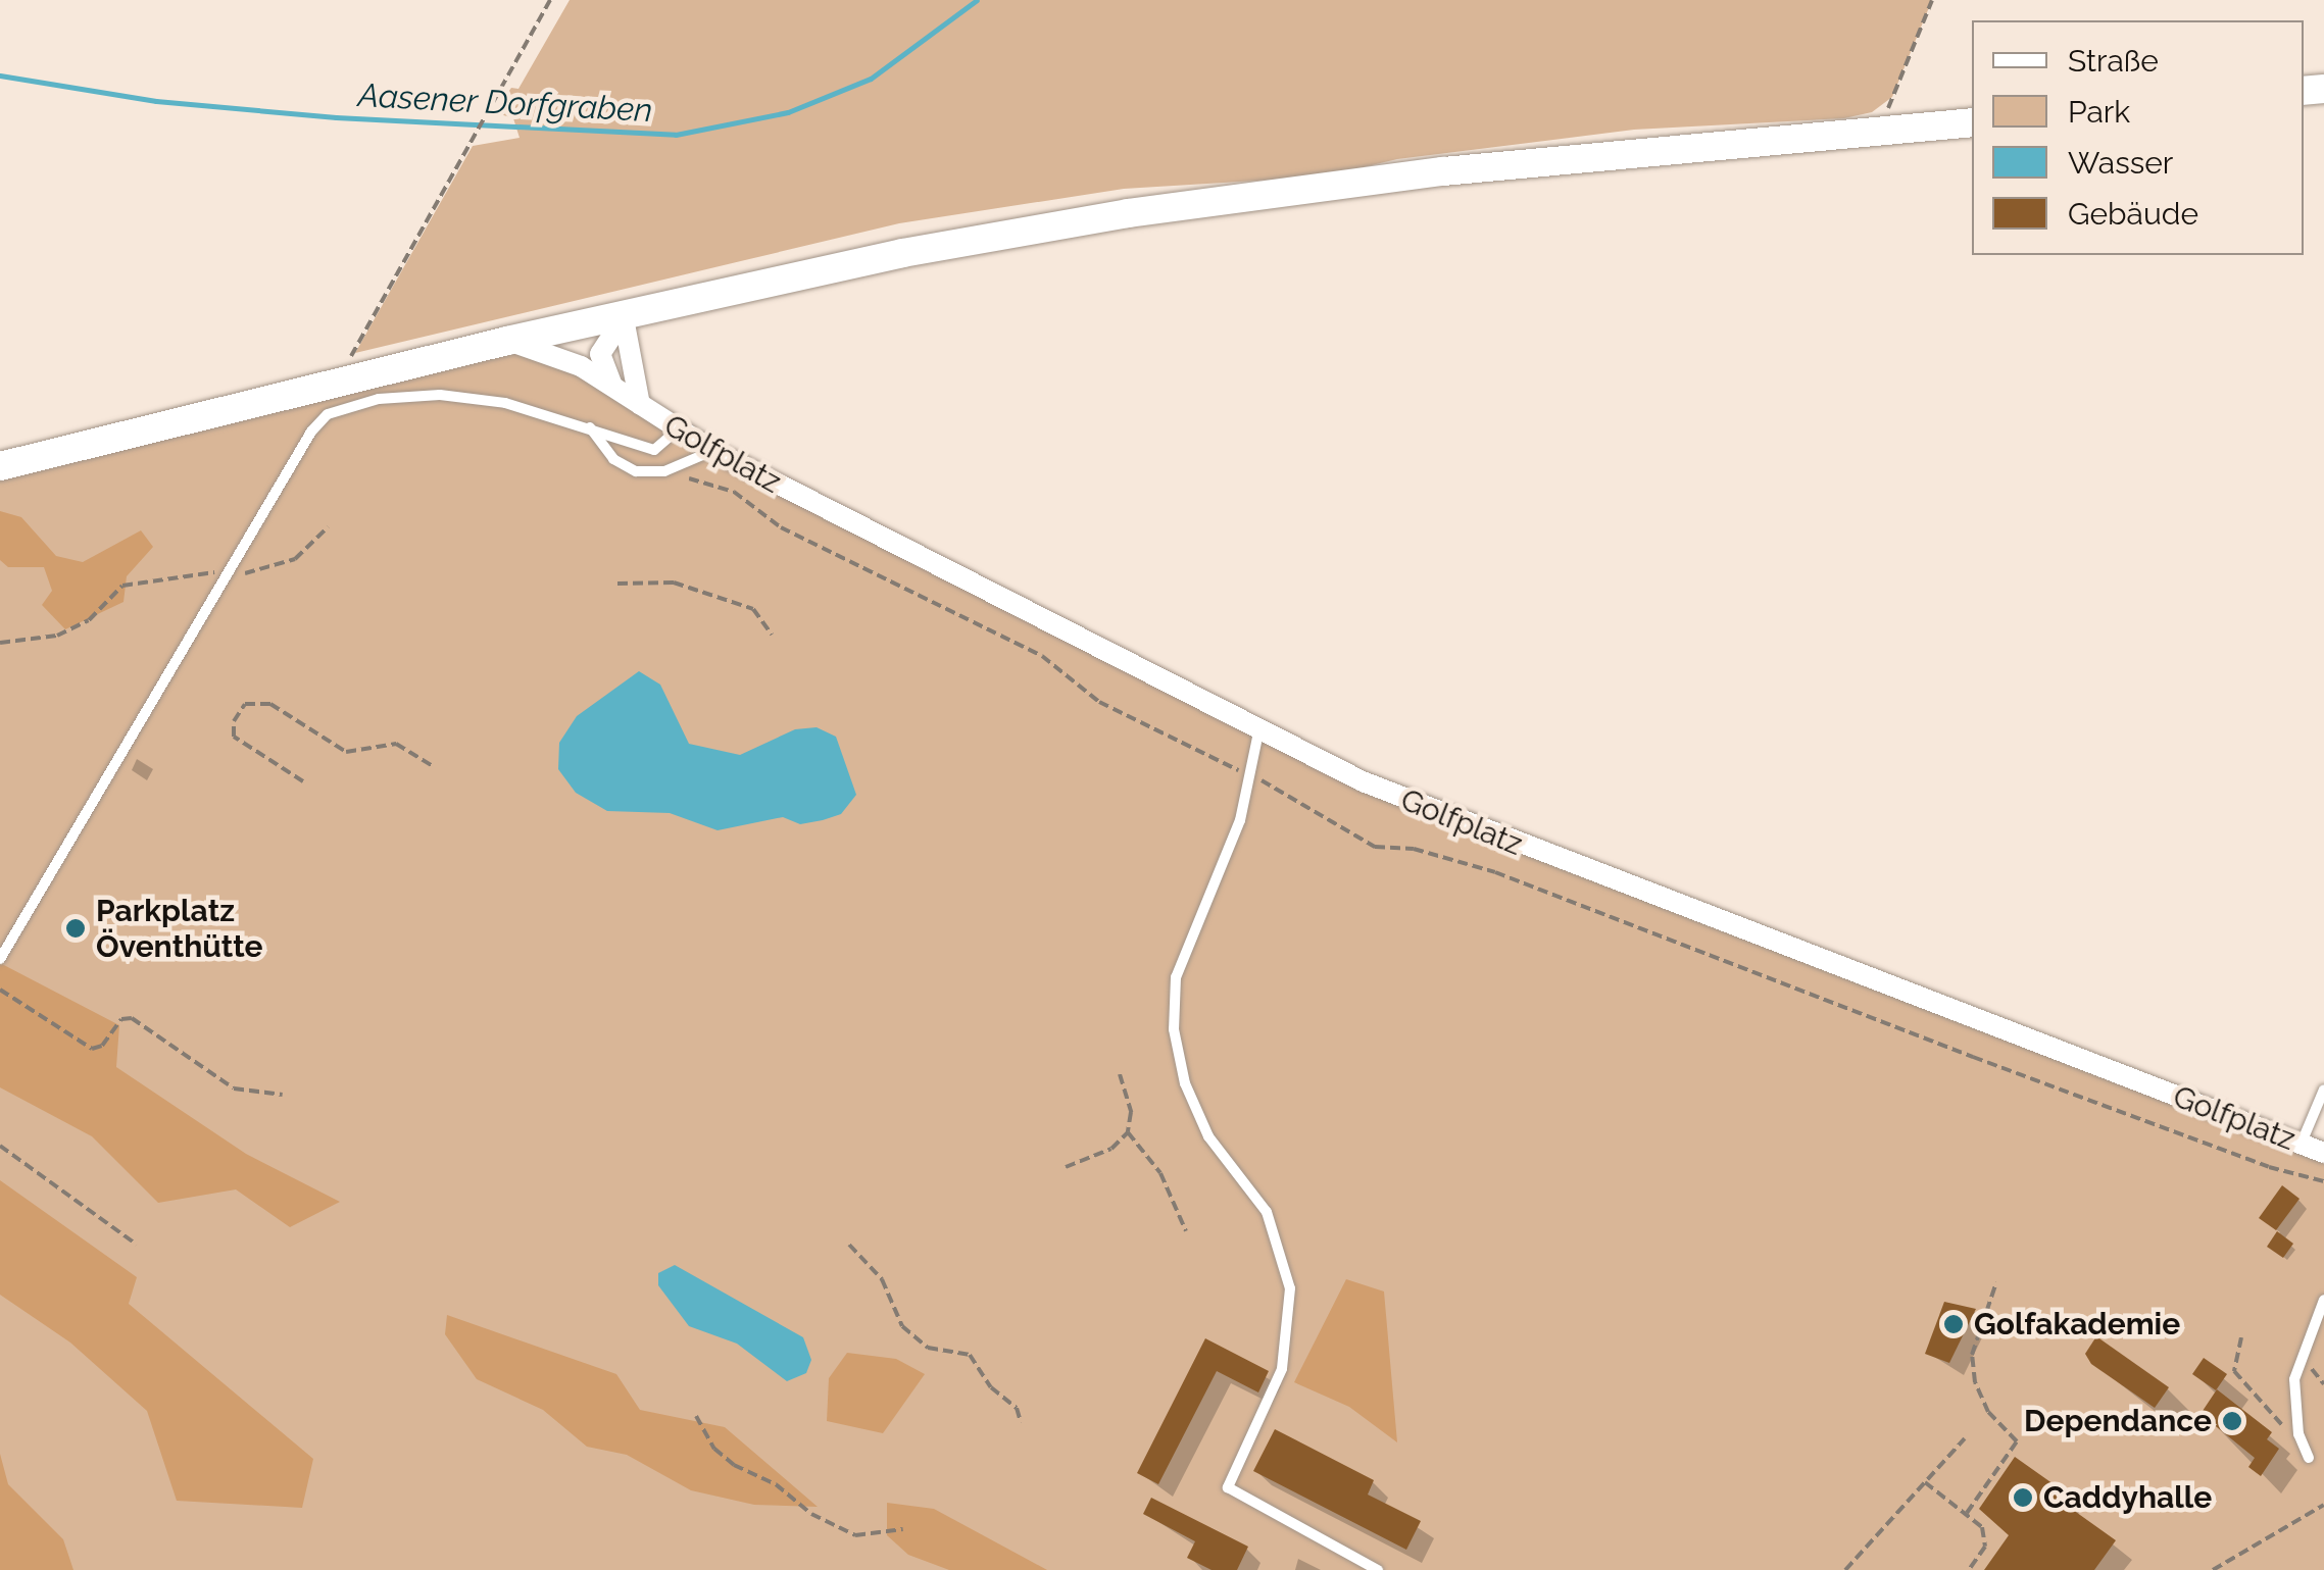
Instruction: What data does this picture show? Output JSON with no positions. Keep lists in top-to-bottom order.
{
  "streets": {
    "street": ["Golfplatz"]
  },
  "water": ["Aasener Dorfgraben"],
  "places": [
    "Parkplatz Öventhütte",
    "Golfakademie",
    "Dependance",
    "Caddyhalle"
  ],
  "legend": [
    "Straße",
    "Park",
    "Wasser",
    "Gebäude"
  ]
}
